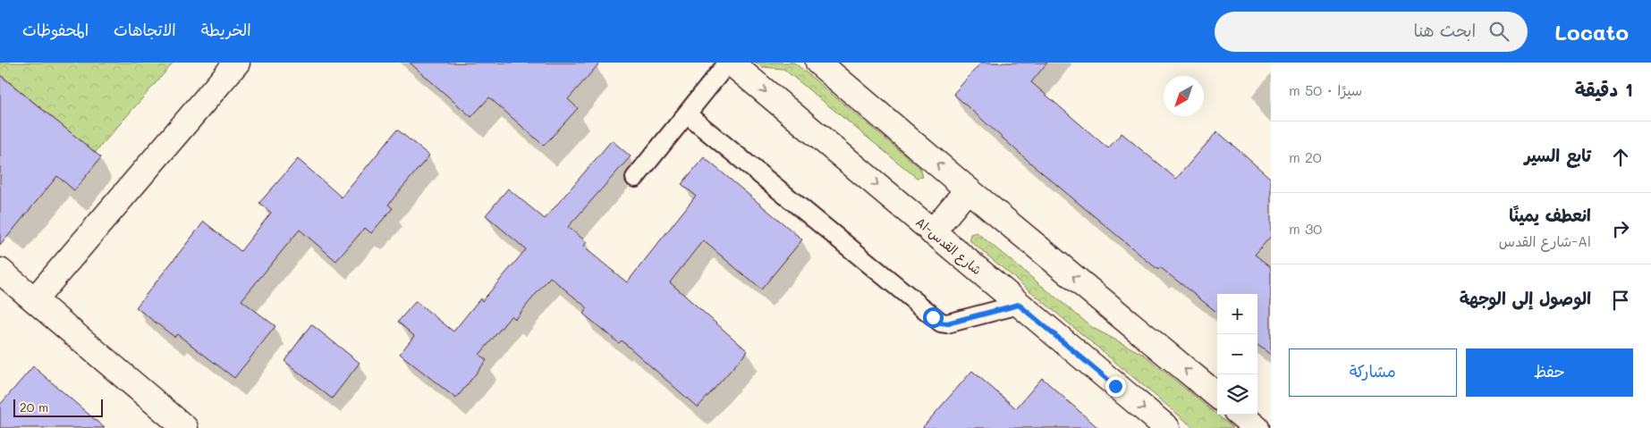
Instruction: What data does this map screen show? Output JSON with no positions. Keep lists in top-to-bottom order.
{
  "streets": {
    "main road": ["Al-شارع القدس"]
  },
  "scale_bar": "20 m",
  "north": "bottom left",
  "page": {
    "header": "Locato",
    "search": "ابحث هنا",
    "nav": ["الخريطة", "الاتجاهات", "المحفوظات"],
    "heading": ["1 دقيقة", "سيرًا · 50 m"],
    "list": [
      ["تابع السير", "20 m"],
      ["انعطف يمينًا", "Al-شارع القدس", "30 m"],
      "الوصول إلى الوجهة"
    ],
    "map_buttons": ["+", "−"],
    "buttons": ["حفظ", "مشاركة"],
    "scale": "20 m"
  }
}
